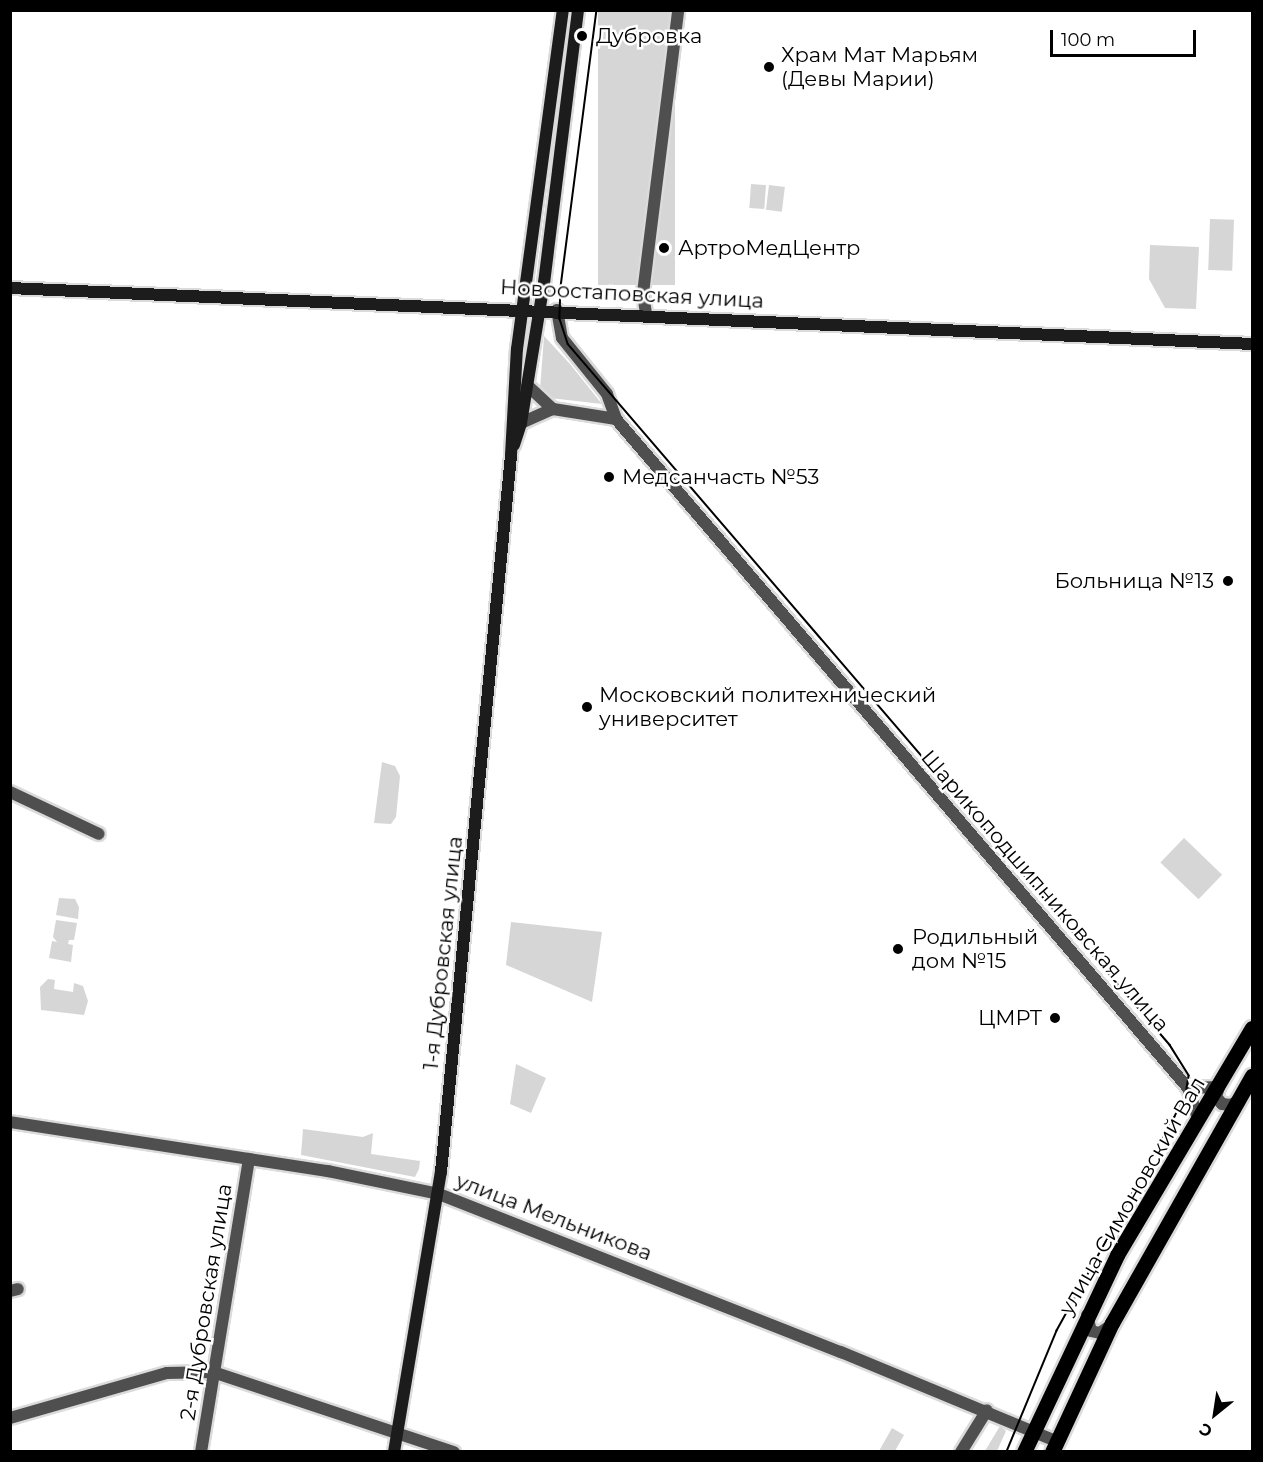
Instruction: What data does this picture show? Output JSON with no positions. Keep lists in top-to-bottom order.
{
  "streets": {
    "main road": ["Новоостаповская улица", "1-я Дубровская улица", "улица Симоновский Вал"],
    "street": ["Шарикоподшипниковская улица", "улица Мельникова", "2-я Дубровская улица"]
  },
  "crossings": [
    ["Новоостаповская улица", "Шарикоподшипниковская улица"],
    ["Новоостаповская улица", "1-я Дубровская улица"],
    ["1-я Дубровская улица", "улица Мельникова"],
    ["улица Симоновский Вал", "улица Мельникова"],
    ["улица Мельникова", "2-я Дубровская улица"]
  ],
  "places": [
    "Дубровка",
    "Храм Мат Марьям (Девы Марии)",
    "АртроМедЦентр",
    "Медсанчасть №53",
    "Больница №13",
    "Московский политехнический университет",
    "Родильный дом №15",
    "ЦМРТ"
  ],
  "scale_bar": "100 m",
  "north": "bottom left"
}
